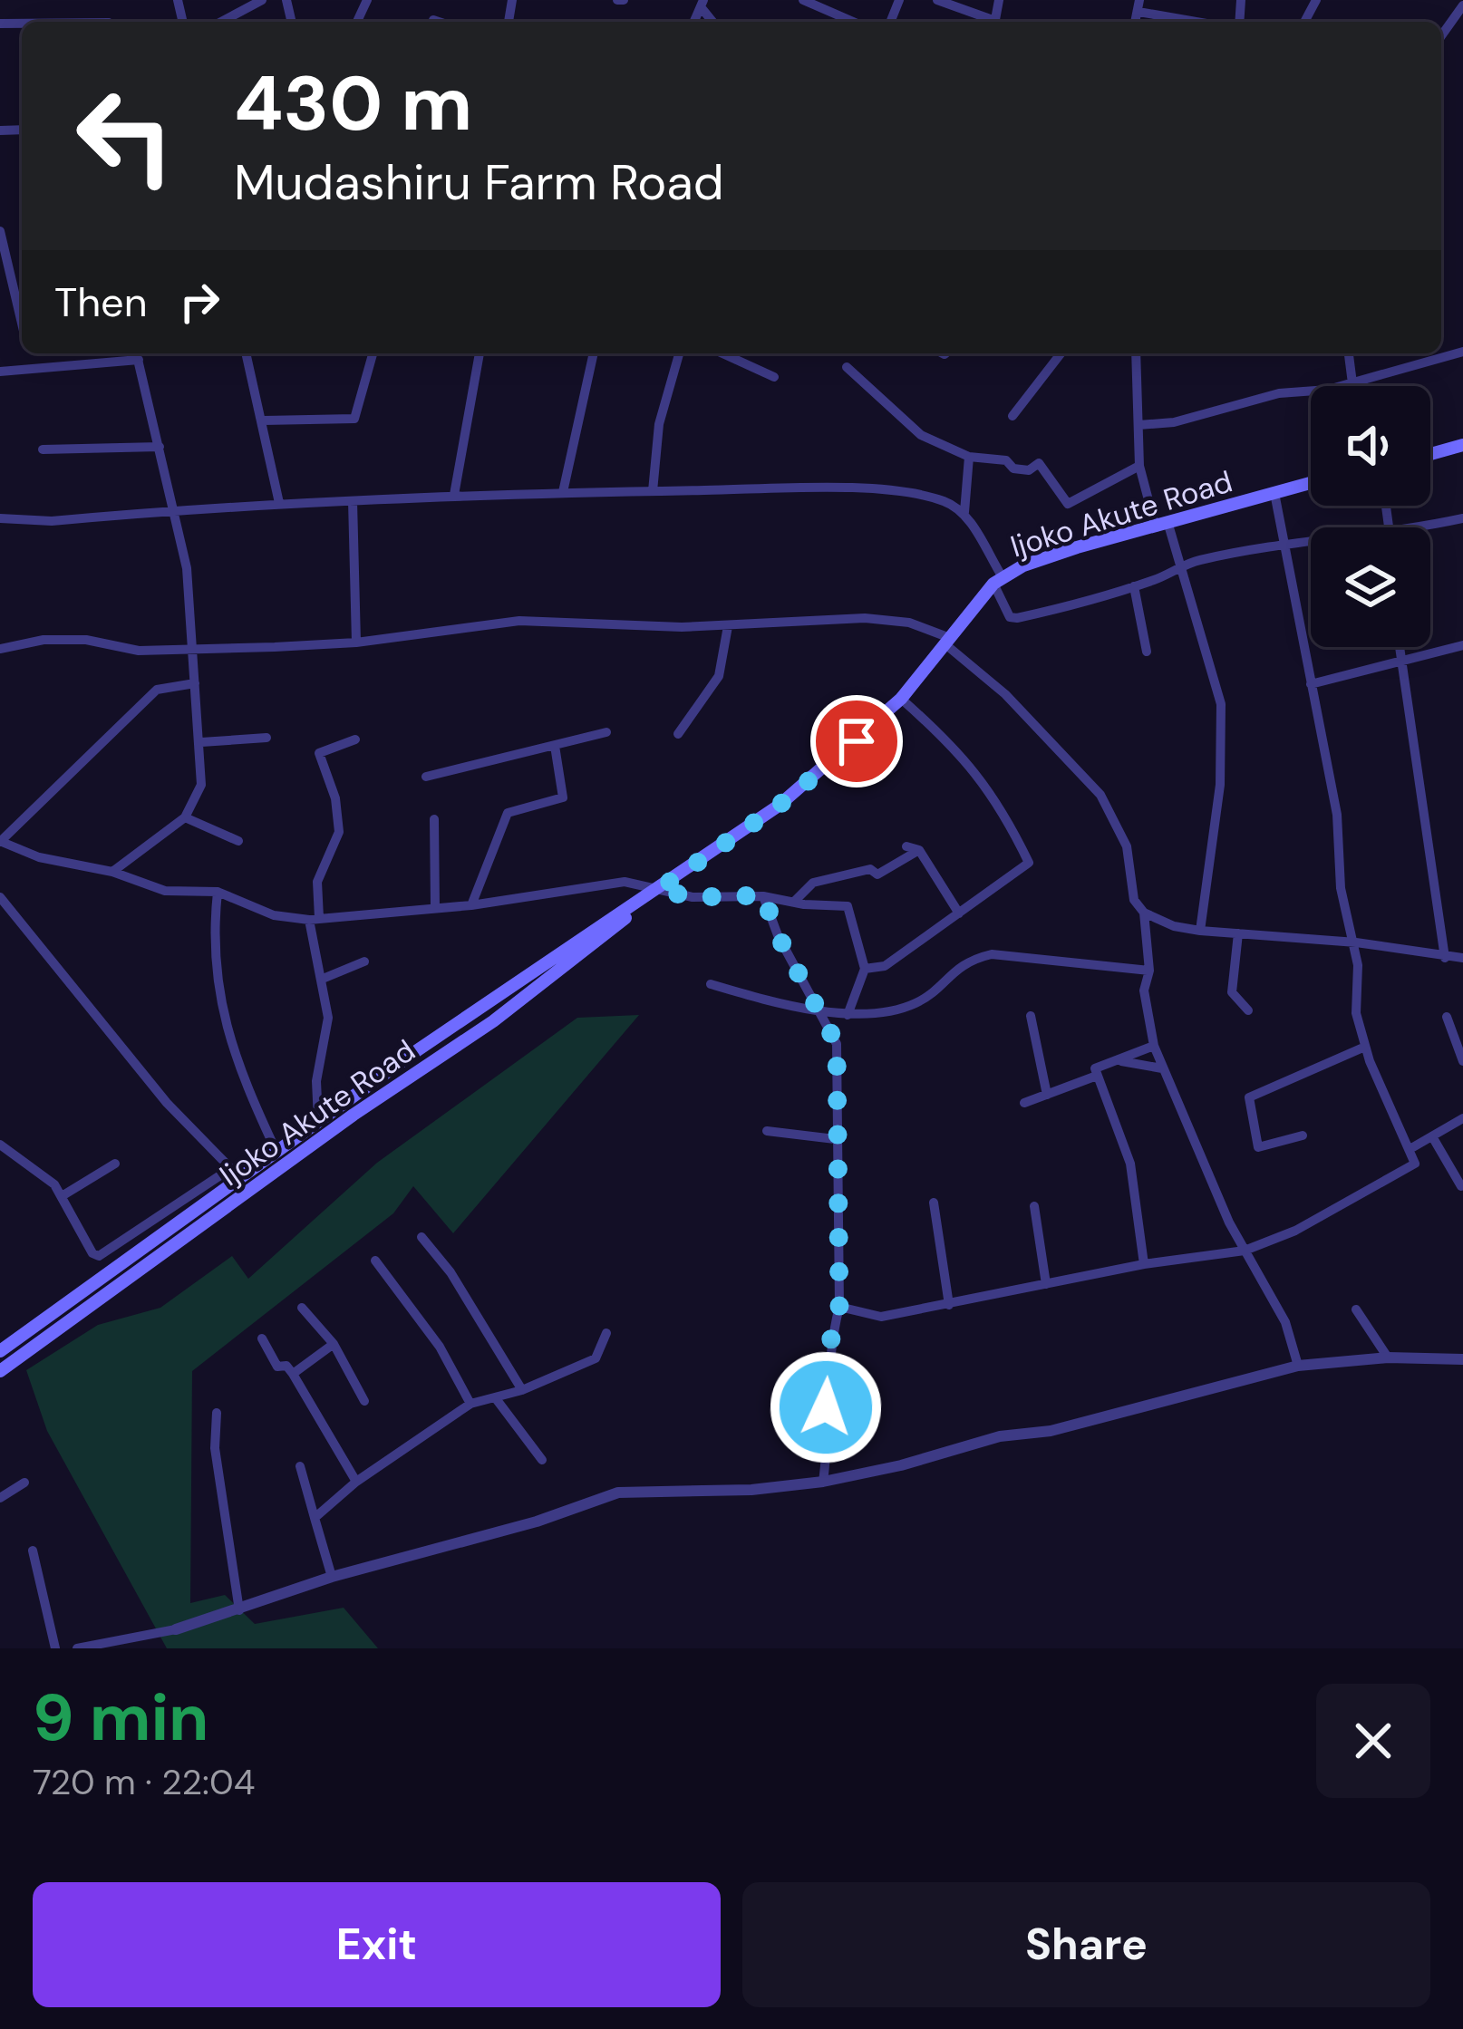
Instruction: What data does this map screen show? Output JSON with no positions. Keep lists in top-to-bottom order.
{
  "streets": {
    "main road": ["Ijoko Akute Road"]
  },
  "page": {
    "turn": ["430 m", "Mudashiru Farm Road"],
    "then": "Then",
    "heading": ["9 min", "720 m · 22:04"],
    "buttons": ["Exit", "Share"]
  }
}
